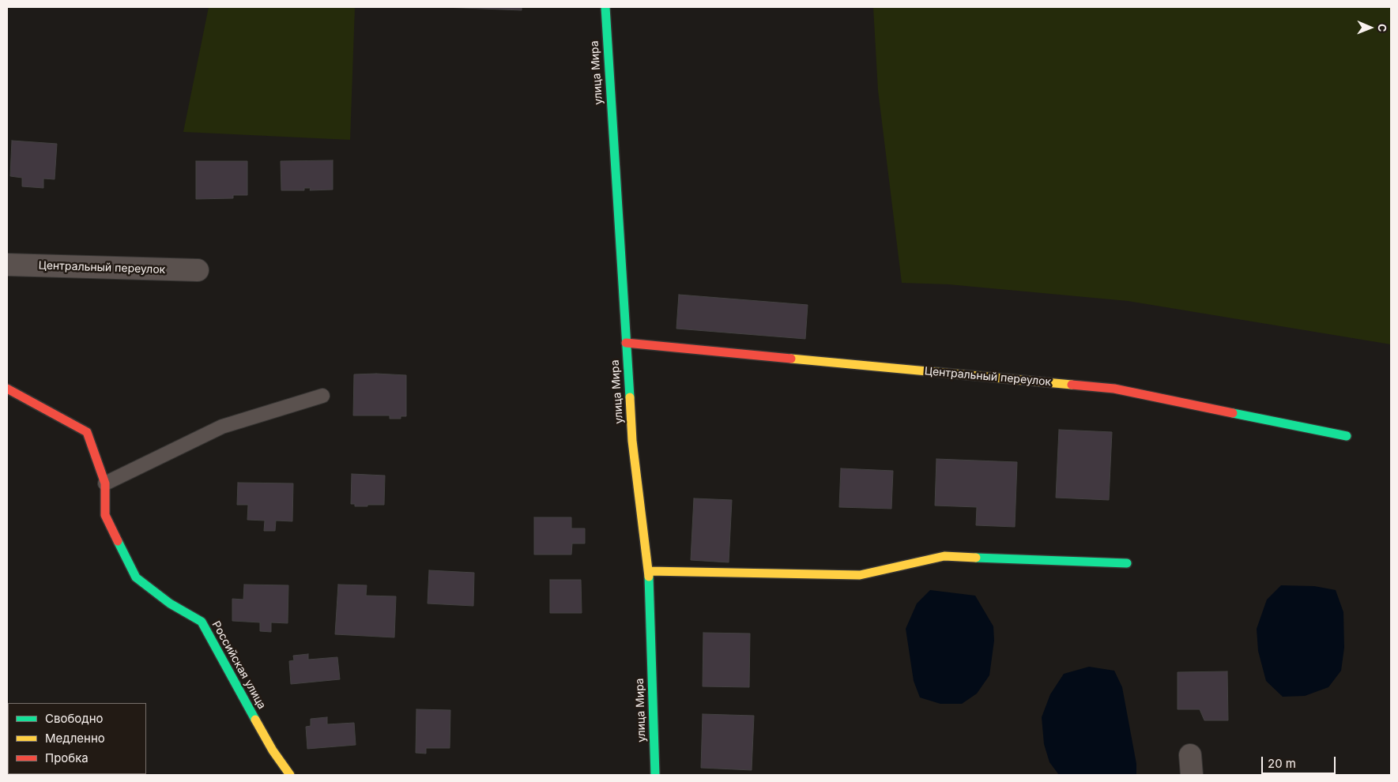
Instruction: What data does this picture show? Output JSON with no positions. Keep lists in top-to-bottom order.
{
  "streets": {
    "street": ["улица Мира", "Центральный переулок", "Российская улица"]
  },
  "crossings": [
    ["улица Мира", "Центральный переулок"]
  ],
  "legend": ["Свободно", "Медленно", "Пробка"],
  "scale_bar": "20 m",
  "north": "right"
}
